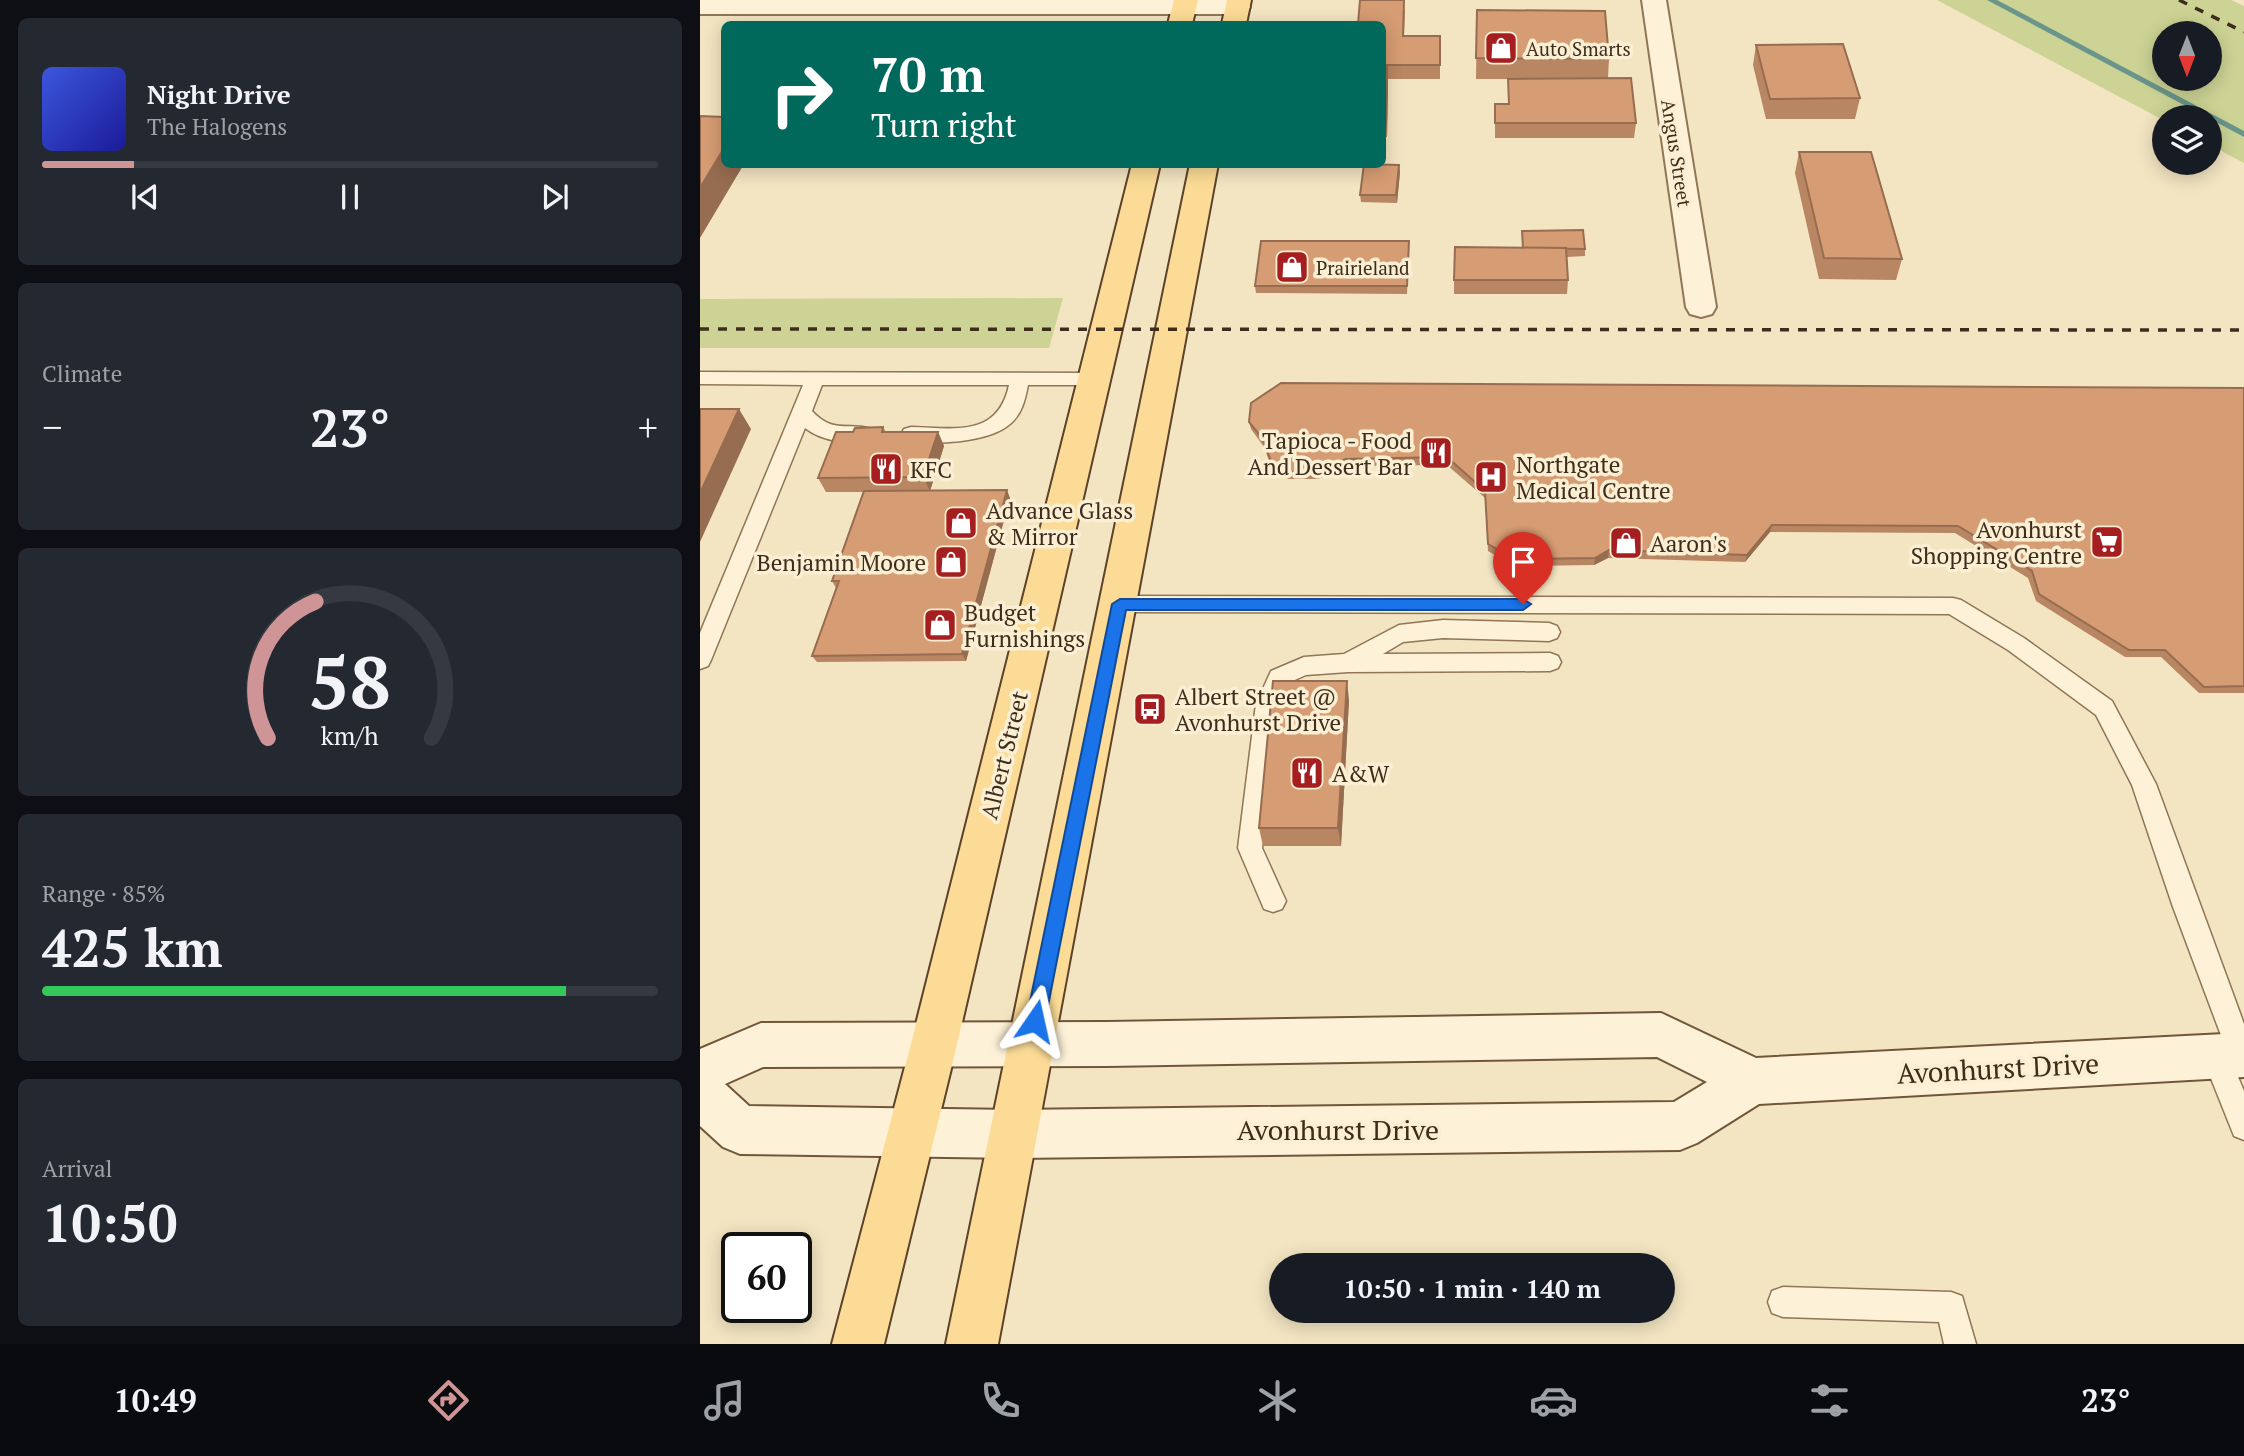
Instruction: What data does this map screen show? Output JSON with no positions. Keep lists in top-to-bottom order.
{
  "streets": {
    "main road": ["Albert Street"],
    "street": ["Angus Street", "Avonhurst Drive"]
  },
  "crossings": [
    ["Albert Street", "Avonhurst Drive"]
  ],
  "places": {
    "shop": [
      "Auto Smarts",
      "Prairieland",
      "Advance Glass & Mirror",
      "Aaron's",
      "Benjamin Moore",
      "Budget Furnishings"
    ],
    "restaurant": ["Tapioca - Food And Dessert Bar", "KFC", "A&W"],
    "hospital": ["Northgate Medical Centre"],
    "supermarket": ["Avonhurst Shopping Centre"],
    "bus stop": ["Albert Street @ Avonhurst Drive"]
  },
  "north": "bottom",
  "page": {
    "turn": ["70 m", "Turn right"],
    "song": ["Night Drive", "The Halogens"],
    "tile": [
      "Climate",
      ["Range · 85%", "425 km"],
      ["Arrival", "10:50"]
    ],
    "heat": ["−", "23°", "+"],
    "limit": "60",
    "trip": "10:50 · 1 min · 140 m",
    "tabs": ["10:49", "23°"],
    "gauge": ["58", "km/h"]
  }
}
